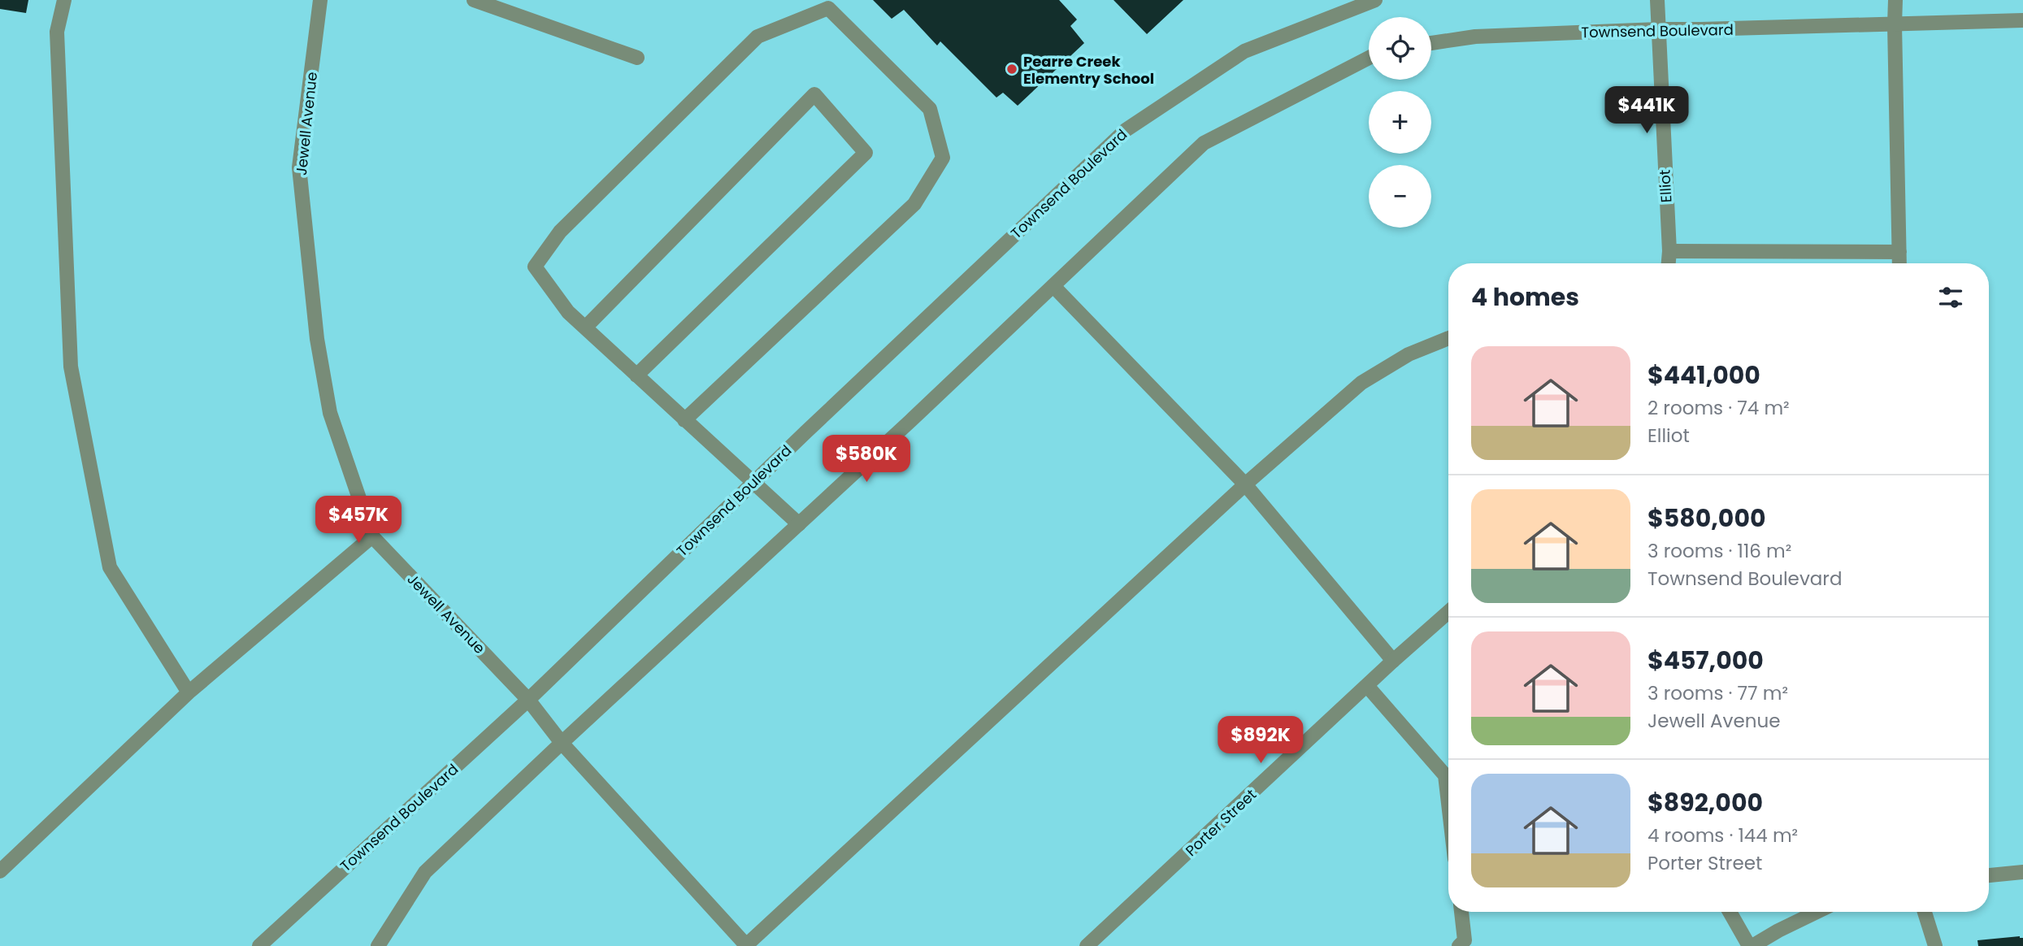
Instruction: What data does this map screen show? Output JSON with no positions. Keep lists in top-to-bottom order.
{
  "streets": {
    "street": [
      "Townsend Boulevard",
      "Jewell Avenue",
      "Elliot",
      "Porter Street"
    ]
  },
  "crossings": [
    ["Townsend Boulevard", "Jewell Avenue"],
    ["Townsend Boulevard", "Elliot"]
  ],
  "places": ["Pearre Creek Elementry School"],
  "page": {
    "map_buttons": ["+", "−"],
    "price": [
      "$441K",
      "$580K",
      "$457K",
      "$892K"
    ],
    "heading": "4 homes",
    "list": [
      {
        "name": "$441,000",
        "note": "2 rooms · 74 m² · Elliot"
      },
      {
        "name": "$580,000",
        "note": "3 rooms · 116 m² · Townsend Boulevard"
      },
      {
        "name": "$457,000",
        "note": "3 rooms · 77 m² · Jewell Avenue"
      },
      {
        "name": "$892,000",
        "note": "4 rooms · 144 m² · Porter Street"
      }
    ]
  }
}
